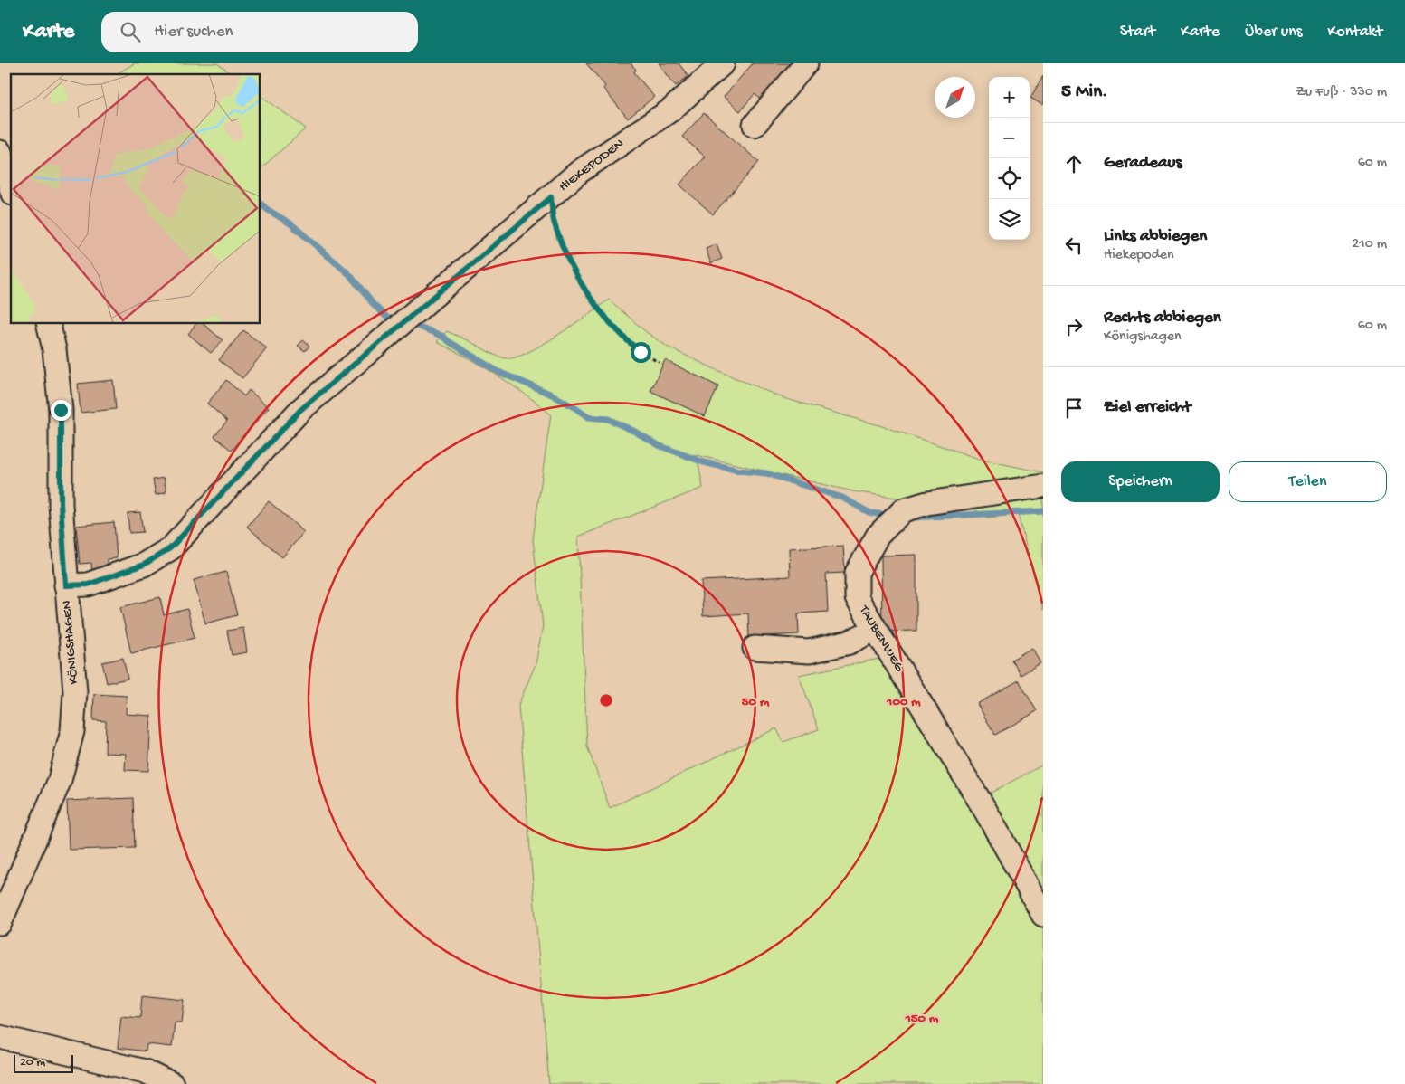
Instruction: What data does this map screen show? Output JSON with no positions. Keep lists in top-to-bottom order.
{
  "streets": {
    "street": ["HIEKEPODEN", "TAUBENWEG", "KÖNIGSHAGEN"]
  },
  "crossings": [
    ["HIEKEPODEN", "KÖNIGSHAGEN"]
  ],
  "scale_bar": "20 m",
  "north": "top right",
  "page": {
    "header": "Karte",
    "search": "Hier suchen",
    "nav": [
      "Start",
      "Karte",
      "Über uns",
      "Kontakt"
    ],
    "heading": ["5 Min.", "Zu Fuß · 330 m"],
    "map_buttons": ["+", "−"],
    "list": [
      ["Geradeaus", "60 m"],
      ["Links abbiegen", "Hiekepoden", "210 m"],
      ["Rechts abbiegen", "Königshagen", "60 m"],
      "Ziel erreicht"
    ],
    "buttons": ["Speichern", "Teilen"],
    "scale": "20 m"
  },
  "rings": ["50 m", "100 m", "150 m"]
}
